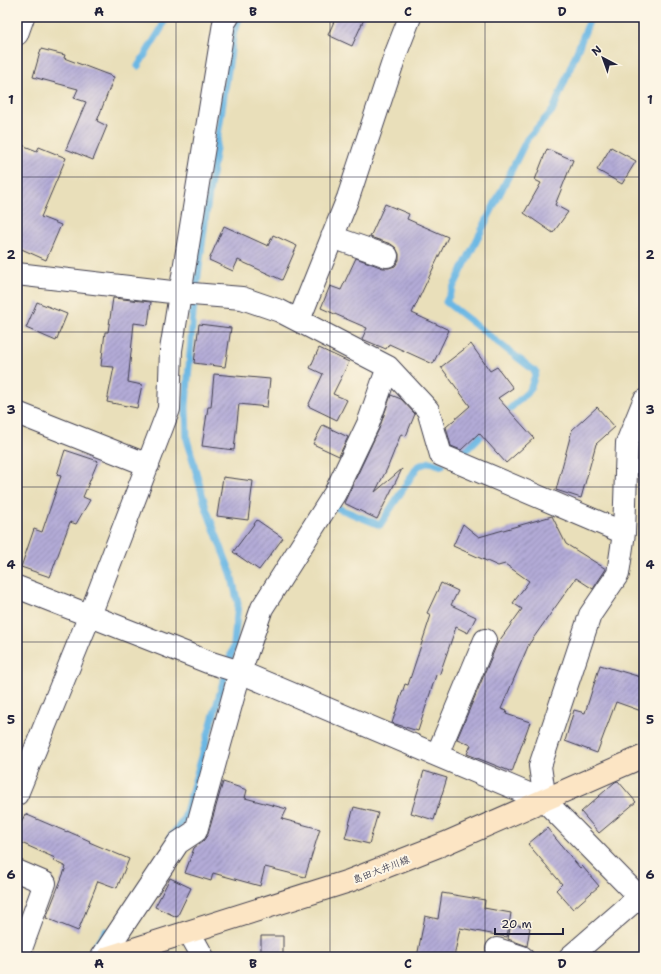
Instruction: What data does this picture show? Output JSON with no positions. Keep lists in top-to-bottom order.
{
  "streets": {
    "main road": ["島田大井川線"]
  },
  "scale_bar": "20 m",
  "north": "top left",
  "grid": {
    "columns": [
      "A",
      "B",
      "C",
      "D"
    ],
    "rows": [
      "1",
      "2",
      "3",
      "4",
      "5",
      "6"
    ]
  }
}
